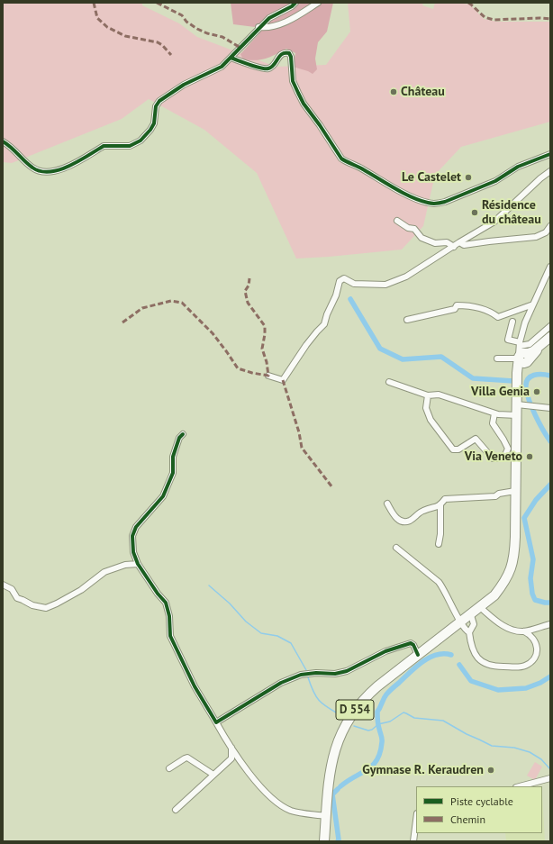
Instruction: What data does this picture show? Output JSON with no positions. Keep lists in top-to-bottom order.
{
  "streets": {
    "main road": ["D 554"]
  },
  "places": [
    "Château",
    "Le Castelet",
    "Résidence du château",
    "Villa Genia",
    "Via Veneto",
    "Gymnase R. Keraudren"
  ],
  "legend": ["Piste cyclable", "Chemin"]
}
